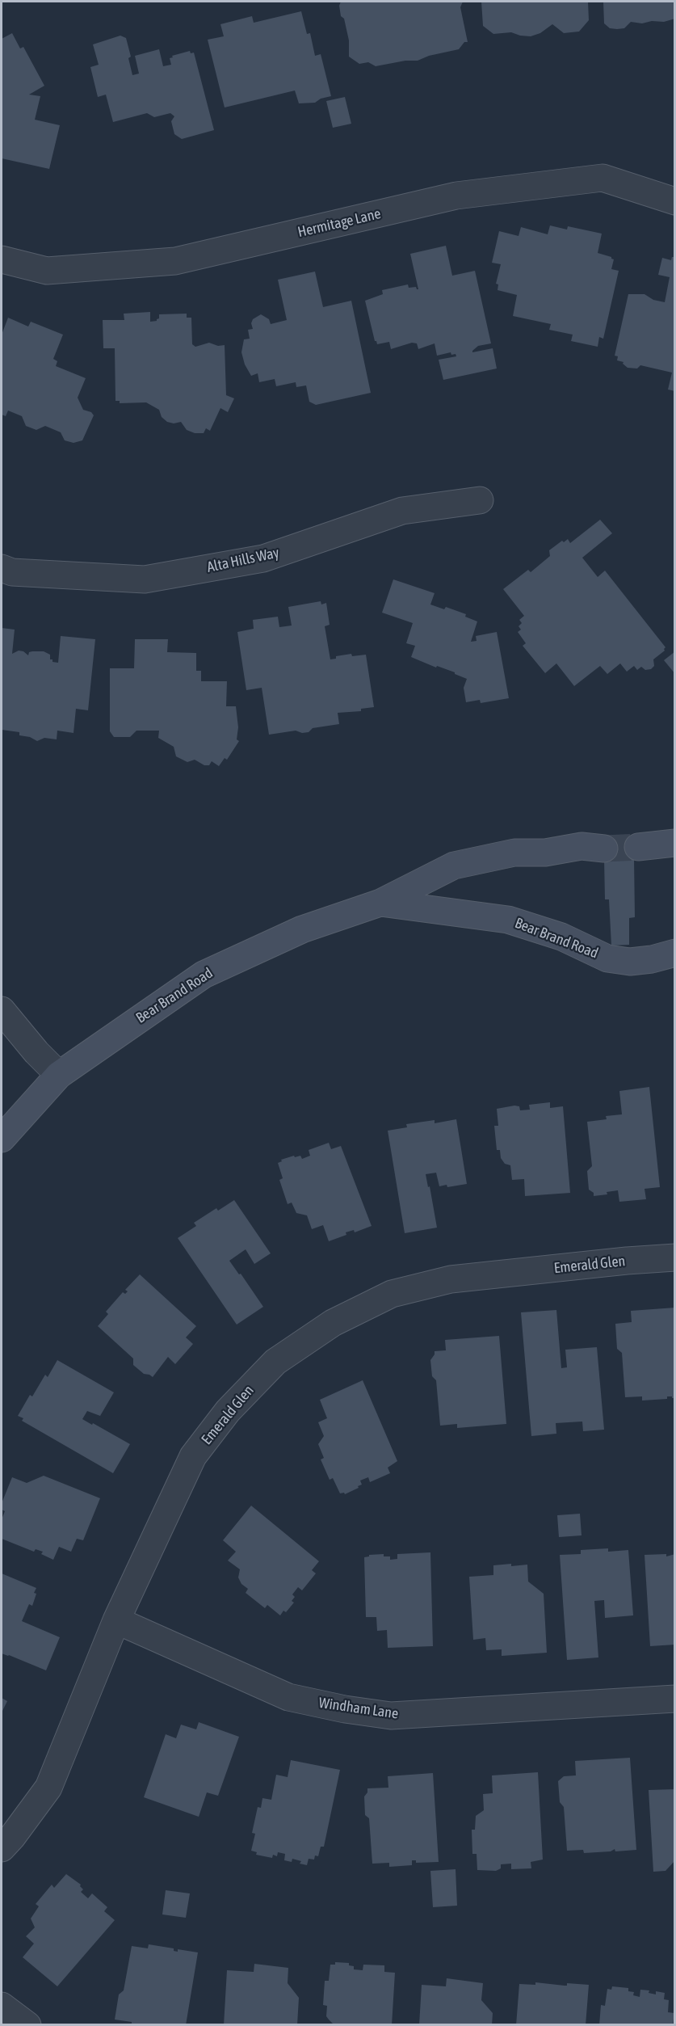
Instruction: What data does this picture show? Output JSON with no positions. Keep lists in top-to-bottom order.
{
  "streets": {
    "street": [
      "Hermitage Lane",
      "Alta Hills Way",
      "Bear Brand Road",
      "Emerald Glen",
      "Windham Lane"
    ]
  },
  "crossings": [
    ["Emerald Glen", "Windham Lane"]
  ]
}
